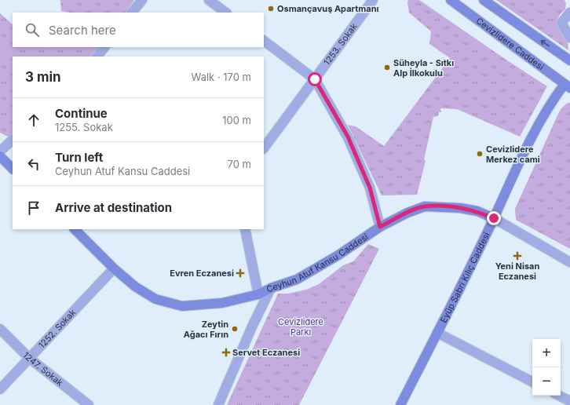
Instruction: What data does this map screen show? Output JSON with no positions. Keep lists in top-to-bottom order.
{
  "streets": {
    "street": [
      "1253. Sokak",
      "Cevizlidere Caddesi",
      "Ceyhun Atuf Kansu Caddesi",
      "Eyüp Sabri Kılıç Caddesi",
      "1252. Sokak",
      "1247. Sokak"
    ]
  },
  "crossings": [
    ["Cevizlidere Caddesi", "Eyüp Sabri Kılıç Caddesi"],
    ["Ceyhun Atuf Kansu Caddesi", "Eyüp Sabri Kılıç Caddesi"],
    ["Ceyhun Atuf Kansu Caddesi", "1252. Sokak"],
    ["1252. Sokak", "1247. Sokak"]
  ],
  "parks": ["Cevizlidere Parkı"],
  "places": {
    "other": [
      "Osmançavuş Apartmanı",
      "Süheyla - Sıtkı Alp İlkokulu",
      "Cevizlidere Merkez cami",
      "Zeytin Ağacı Fırın"
    ],
    "health": ["Yeni Nisan Eczanesi", "Evren Eczanesi", "Servet Eczanesi"]
  },
  "page": {
    "search": "Search here",
    "heading": ["3 min", "Walk · 170 m"],
    "list": [
      ["Continue", "1255. Sokak", "100 m"],
      ["Turn left", "Ceyhun Atuf Kansu Caddesi", "70 m"],
      "Arrive at destination"
    ],
    "map_buttons": ["+", "−"]
  }
}
